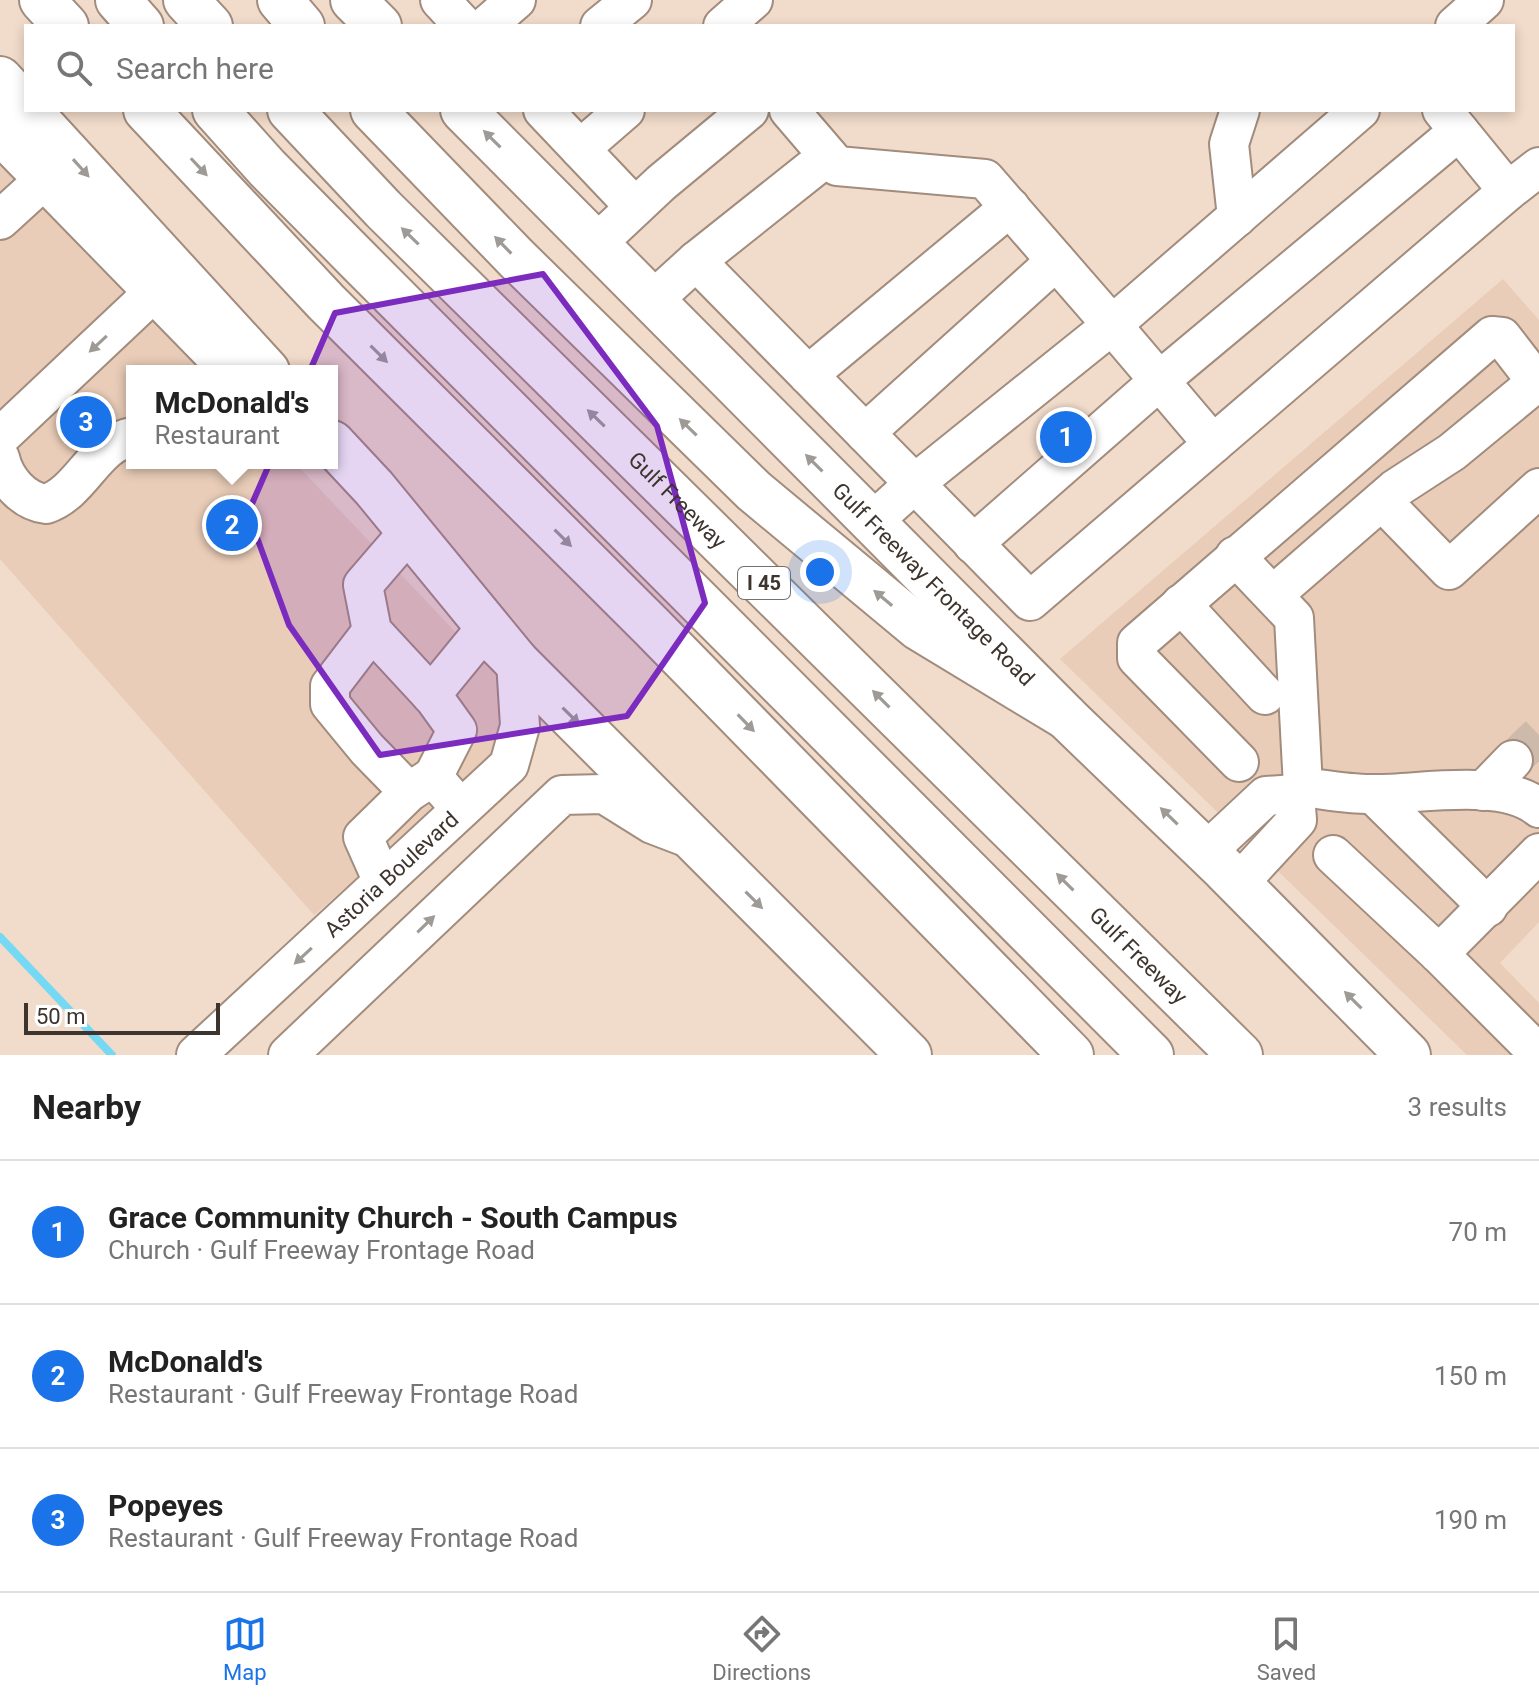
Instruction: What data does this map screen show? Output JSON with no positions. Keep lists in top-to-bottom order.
{
  "streets": {
    "main road": ["Gulf Freeway", "I 45", "Gulf Freeway Frontage Road"],
    "street": ["Astoria Boulevard"]
  },
  "scale_bar": "50 m",
  "page": {
    "search": "Search here",
    "popup": ["McDonald's", "Restaurant"],
    "pins": ["3", "1", "2"],
    "scale": "50 m",
    "heading": ["Nearby", "3 results"],
    "list": [
      {
        "mark": "1",
        "name": "Grace Community Church - South Campus",
        "note": "Church · Gulf Freeway Frontage Road",
        "value": "70 m"
      },
      {
        "mark": "2",
        "name": "McDonald's",
        "note": "Restaurant · Gulf Freeway Frontage Road",
        "value": "150 m"
      },
      {
        "mark": "3",
        "name": "Popeyes",
        "note": "Restaurant · Gulf Freeway Frontage Road",
        "value": "190 m"
      }
    ],
    "nav": ["Map", "Directions", "Saved"]
  }
}
